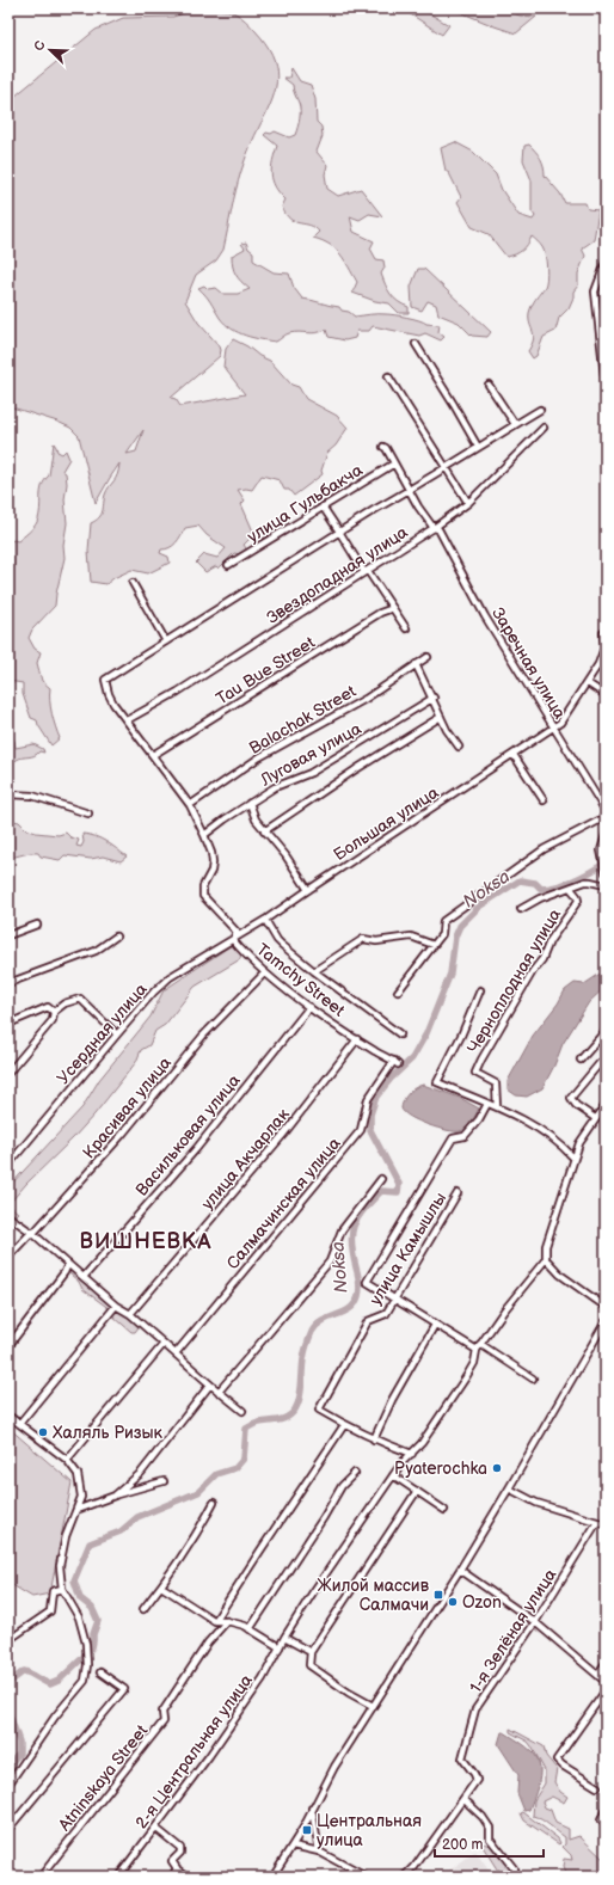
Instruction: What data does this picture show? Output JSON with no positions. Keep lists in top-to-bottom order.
{
  "streets": {
    "street": [
      "улица Гульбакча",
      "Звездопадная улица",
      "Заречная улица",
      "Tau Bue Street",
      "Balachak Street",
      "Луговая улица",
      "Большая улица",
      "Tamchy Street",
      "Черноплодная улица",
      "Усердная улица",
      "Красивая улица",
      "Васильковая улица",
      "улица Акчарлак",
      "Салмачинская улица",
      "улица Камышлы",
      "1-я Зелёная улица",
      "2-я Центральная улица",
      "Atninskaya Street"
    ]
  },
  "crossings": [
    ["улица Гульбакча", "Заречная улица"],
    ["Звездопадная улица", "Заречная улица"],
    ["Звездопадная улица", "Tamchy Street"],
    ["Заречная улица", "Большая улица"],
    ["Tau Bue Street", "Tamchy Street"],
    ["Balachak Street", "Tamchy Street"],
    ["Луговая улица", "Tamchy Street"],
    ["Большая улица", "Tamchy Street"],
    ["Большая улица", "Усердная улица"],
    ["Tamchy Street", "Усердная улица"],
    ["Tamchy Street", "Красивая улица"],
    ["Tamchy Street", "Васильковая улица"],
    ["Tamchy Street", "улица Акчарлак"],
    ["Tamchy Street", "Салмачинская улица"]
  ],
  "districts": ["ВИШНЕВКА"],
  "water": ["Noksa"],
  "places": {
    "other": ["Халяль Ризык", "Pyaterochka", "Ozon"],
    "transit": ["Жилой массив Салмачи", "Центральная улица"]
  },
  "scale_bar": "200 m",
  "north": "top left"
}
